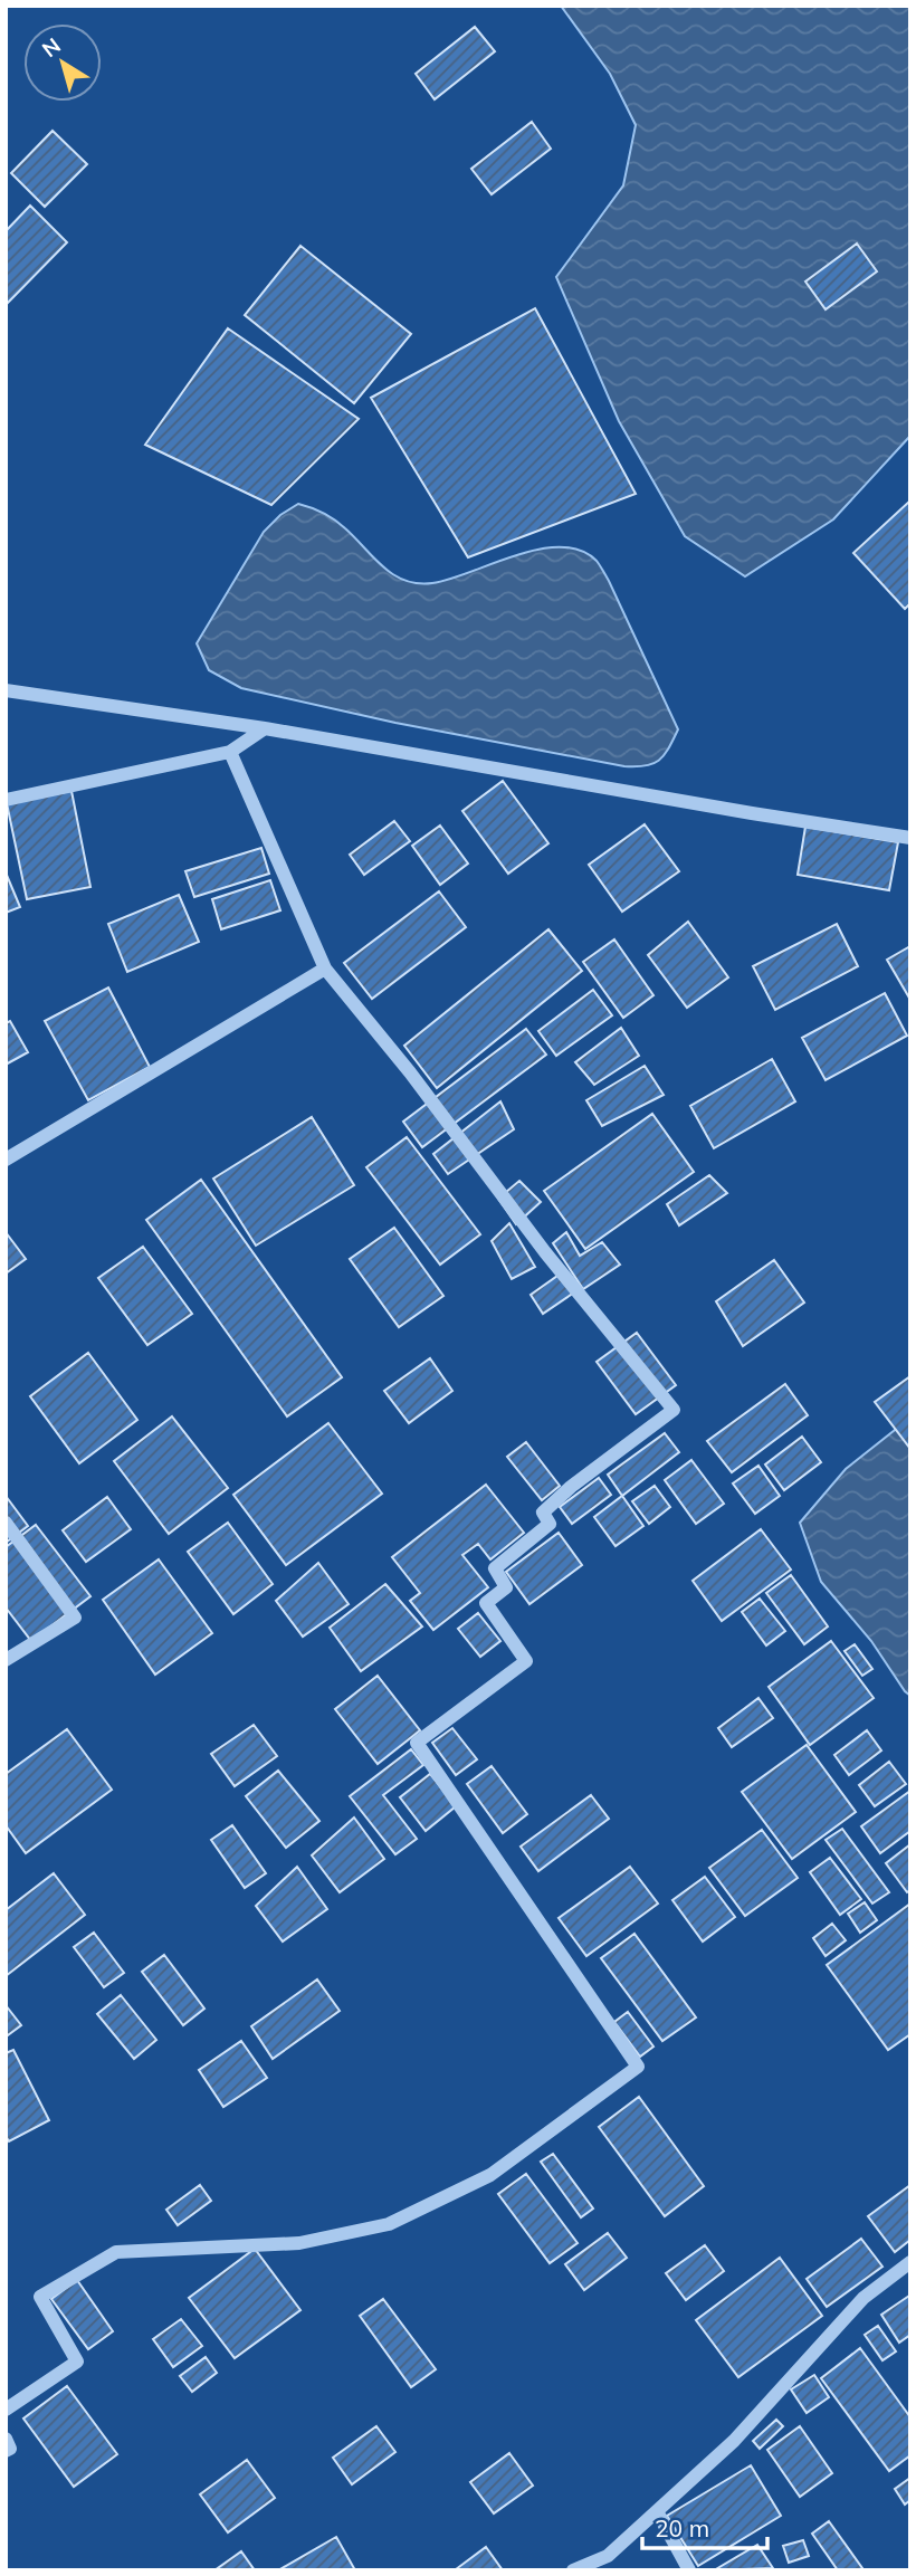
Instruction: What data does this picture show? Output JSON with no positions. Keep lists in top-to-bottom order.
{
  "scale_bar": "20 m",
  "north": "top left"
}
